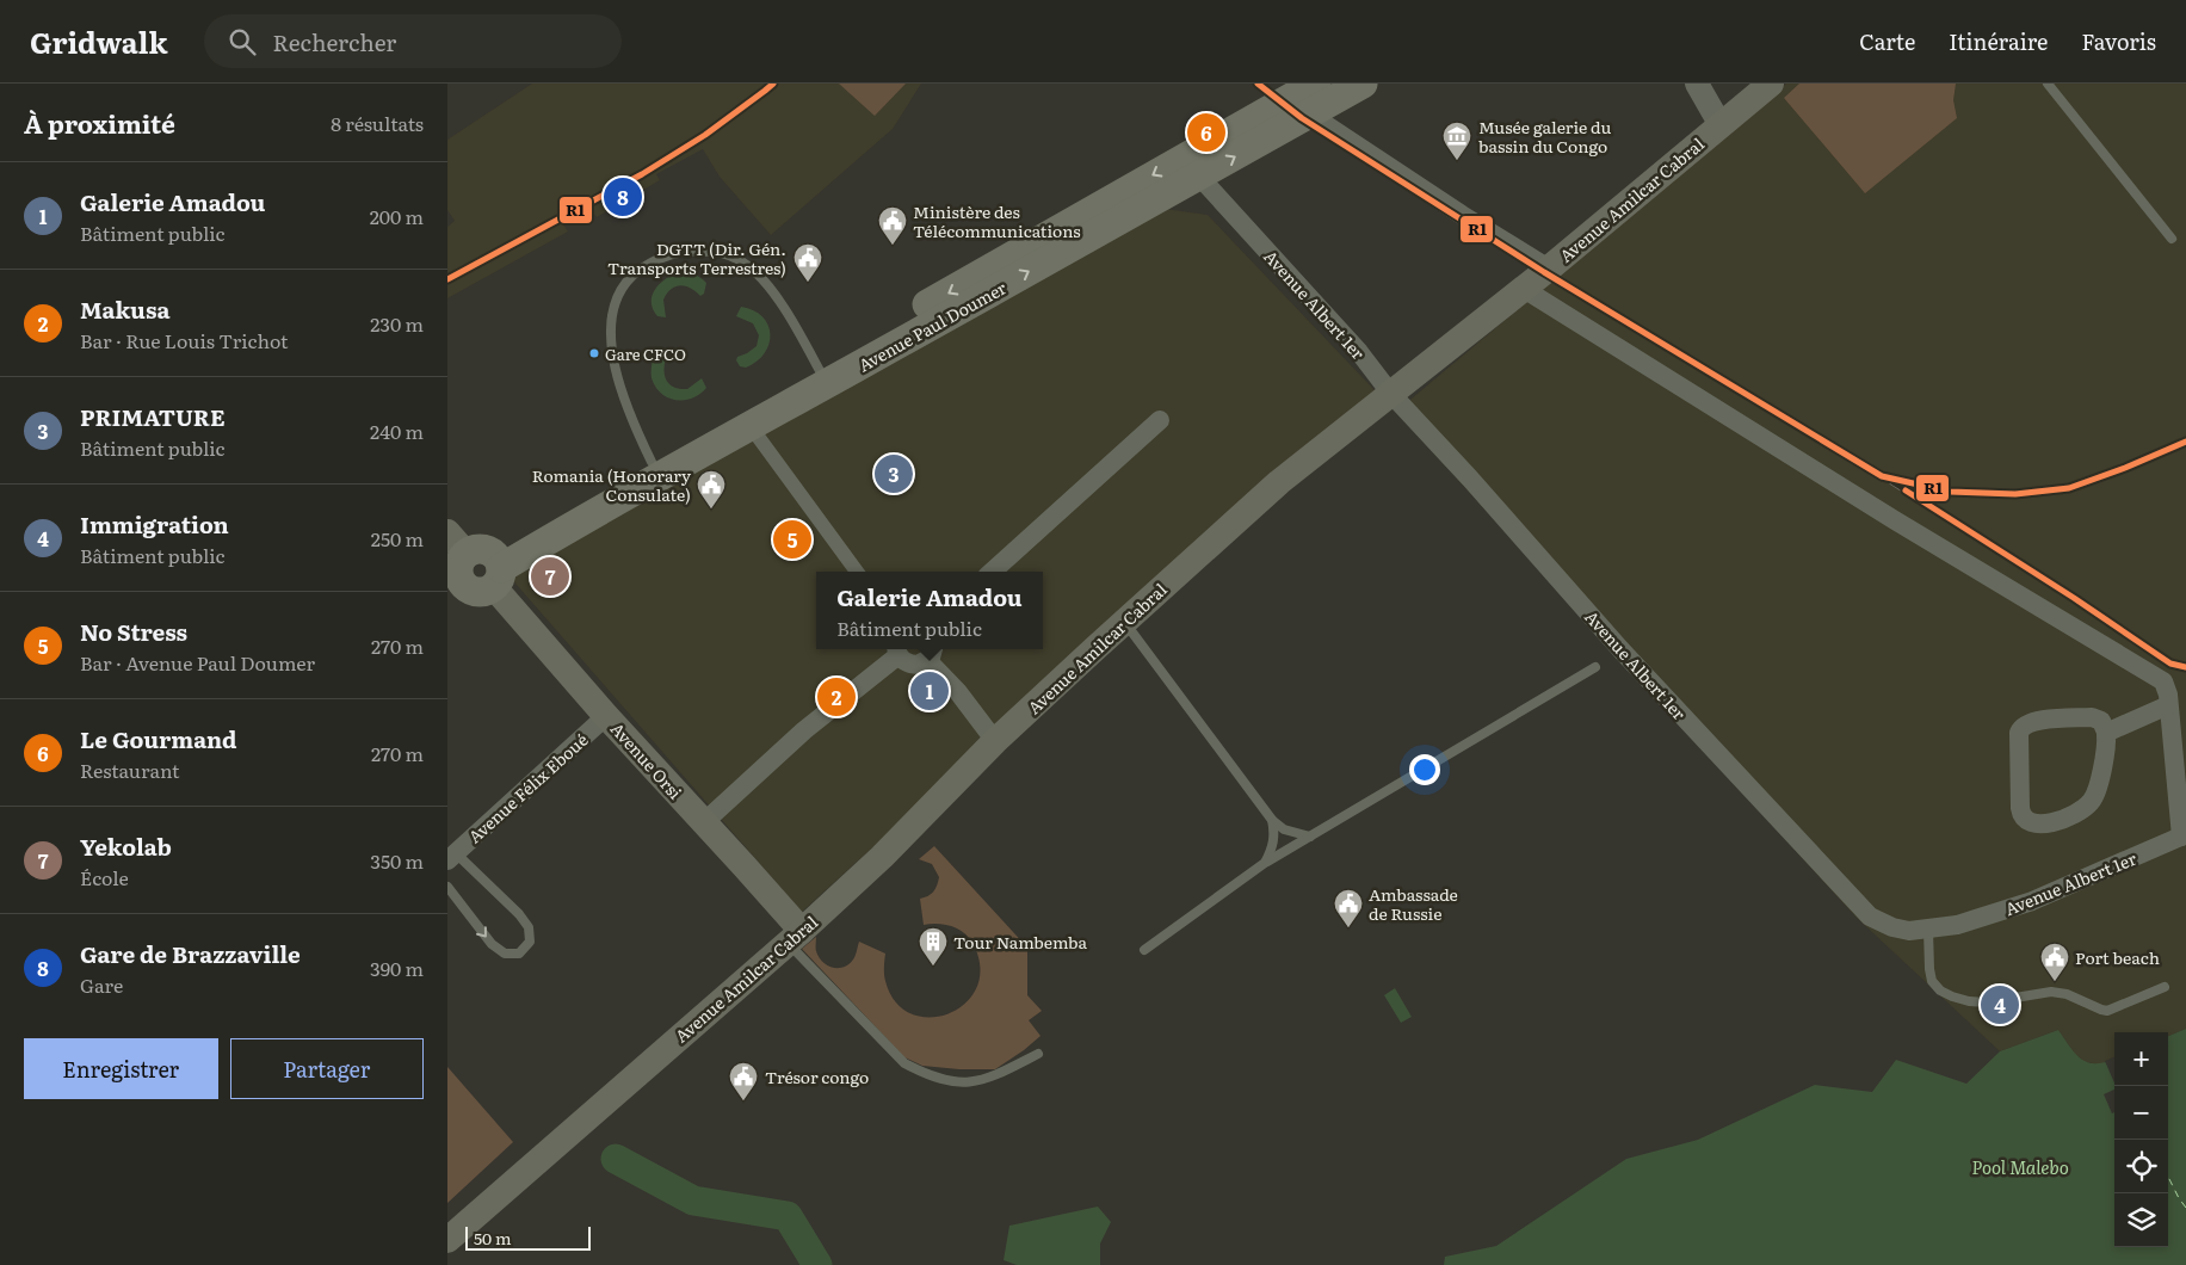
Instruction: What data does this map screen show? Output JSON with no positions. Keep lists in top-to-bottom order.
{
  "streets": {
    "main road": ["Avenue Amilcar Cabral", "Avenue Paul Doumer", "Avenue Orsi"],
    "street": ["Avenue Albert 1er", "Avenue Félix Eboué"]
  },
  "crossings": [
    ["Avenue Amilcar Cabral", "Avenue Albert 1er"],
    ["Avenue Amilcar Cabral", "Avenue Orsi"],
    ["Avenue Albert 1er", "Avenue Paul Doumer"],
    ["Avenue Paul Doumer", "Avenue Orsi"],
    ["Avenue Orsi", "Avenue Félix Eboué"]
  ],
  "water": ["Pool Malebo"],
  "places": {
    "museum": ["Musée galerie du bassin du Congo"],
    "public building": [
      "Ministère des Télécommunications",
      "DGTT (Dir. Gén. Transports Terrestres)",
      "Romania (Honorary Consulate)",
      "Ambassade de Russie",
      "Port beach",
      "Trésor congo"
    ],
    "other": ["Gare CFCO"],
    "building": ["Tour Nambemba"]
  },
  "lines": ["transit line R1"],
  "scale_bar": "50 m",
  "page": {
    "header": "Gridwalk",
    "search": "Rechercher",
    "nav": ["Carte", "Itinéraire", "Favoris"],
    "heading": ["À proximité", "8 résultats"],
    "pins": [
      "6",
      "8",
      "3",
      "5",
      "7",
      "1",
      "2",
      "4"
    ],
    "list": [
      {
        "mark": "1",
        "name": "Galerie Amadou",
        "note": "Bâtiment public",
        "value": "200 m"
      },
      {
        "mark": "2",
        "name": "Makusa",
        "note": "Bar · Rue Louis Trichot",
        "value": "230 m"
      },
      {
        "mark": "3",
        "name": "PRIMATURE",
        "note": "Bâtiment public",
        "value": "240 m"
      },
      {
        "mark": "4",
        "name": "Immigration",
        "note": "Bâtiment public",
        "value": "250 m"
      },
      {
        "mark": "5",
        "name": "No Stress",
        "note": "Bar · Avenue Paul Doumer",
        "value": "270 m"
      },
      {
        "mark": "6",
        "name": "Le Gourmand",
        "note": "Restaurant",
        "value": "270 m"
      },
      {
        "mark": "7",
        "name": "Yekolab",
        "note": "École",
        "value": "350 m"
      },
      {
        "mark": "8",
        "name": "Gare de Brazzaville",
        "note": "Gare",
        "value": "390 m"
      }
    ],
    "popup": ["Galerie Amadou", "Bâtiment public"],
    "buttons": ["Enregistrer", "Partager"],
    "map_buttons": ["+", "−"],
    "scale": "50 m"
  }
}
